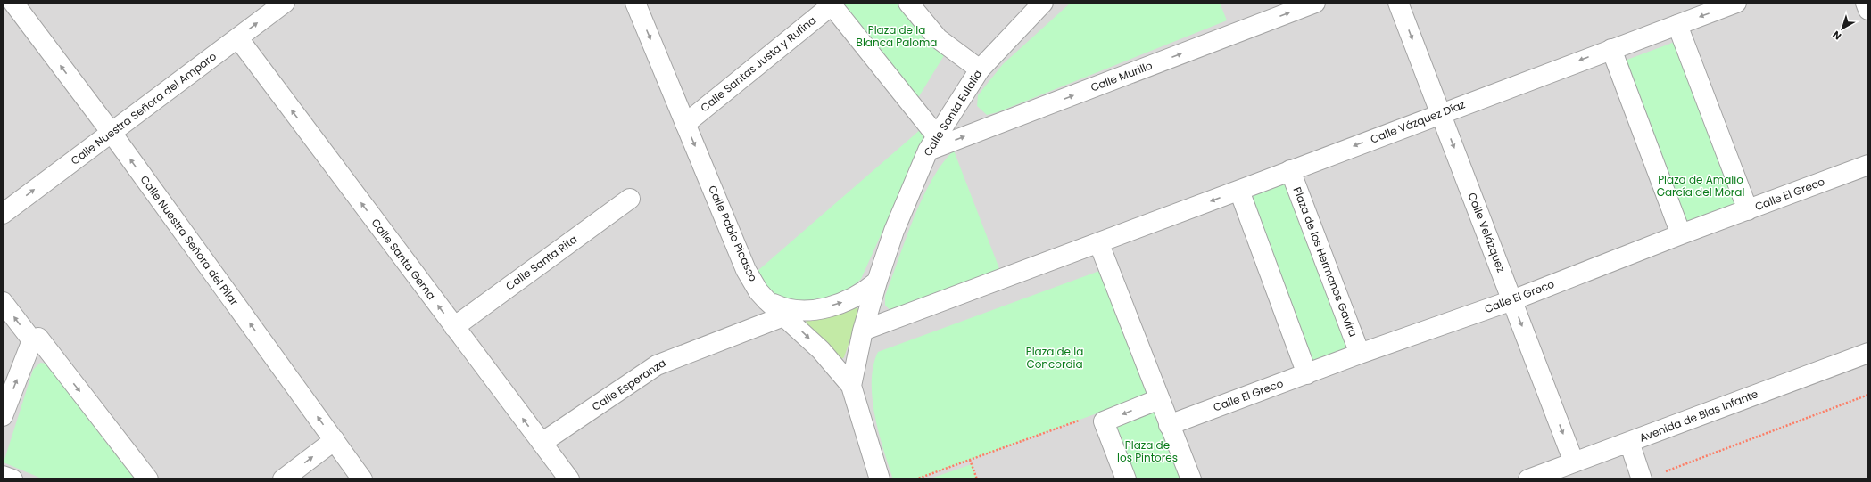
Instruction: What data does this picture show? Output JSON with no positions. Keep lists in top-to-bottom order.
{
  "streets": {
    "street": [
      "Calle Santas Justa y Rufina",
      "Calle Murillo",
      "Calle Nuestra Señora del Amparo",
      "Calle Santa Eulalia",
      "Calle Vázquez Díaz",
      "Calle El Greco",
      "Calle Velázquez",
      "Calle Pablo Picasso",
      "Calle Nuestra Señora del Pilar",
      "Calle Santa Gema",
      "Plaza de los Hermanos Gavira",
      "Calle Santa Rita",
      "Calle Esperanza",
      "Avenida de Blas Infante"
    ]
  },
  "crossings": [
    ["Calle Santas Justa y Rufina", "Calle Pablo Picasso"],
    ["Calle Murillo", "Calle Santa Eulalia"],
    ["Calle Nuestra Señora del Amparo", "Calle Nuestra Señora del Pilar"],
    ["Calle Nuestra Señora del Amparo", "Calle Santa Gema"],
    ["Calle Santa Eulalia", "Calle Vázquez Díaz"],
    ["Calle Santa Eulalia", "Calle Pablo Picasso"],
    ["Calle Vázquez Díaz", "Calle Velázquez"],
    ["Calle Vázquez Díaz", "Plaza de los Hermanos Gavira"],
    ["Calle El Greco", "Calle Velázquez"],
    ["Calle El Greco", "Plaza de los Hermanos Gavira"],
    ["Calle Velázquez", "Avenida de Blas Infante"],
    ["Calle Pablo Picasso", "Calle Esperanza"],
    ["Calle Santa Gema", "Calle Santa Rita"],
    ["Calle Santa Gema", "Calle Esperanza"]
  ],
  "one_way": [
    "Calle Murillo",
    "Calle Nuestra Señora del Amparo",
    "Calle Vázquez Díaz",
    "Calle Velázquez",
    "Calle Pablo Picasso",
    "Calle Nuestra Señora del Pilar",
    "Calle Santa Gema"
  ],
  "parks": [
    "Plaza de la Blanca Paloma",
    "Plaza de Amalio García del Moral",
    "Plaza de la Concordia",
    "Plaza de los Pintores"
  ],
  "north": "bottom left"
}
